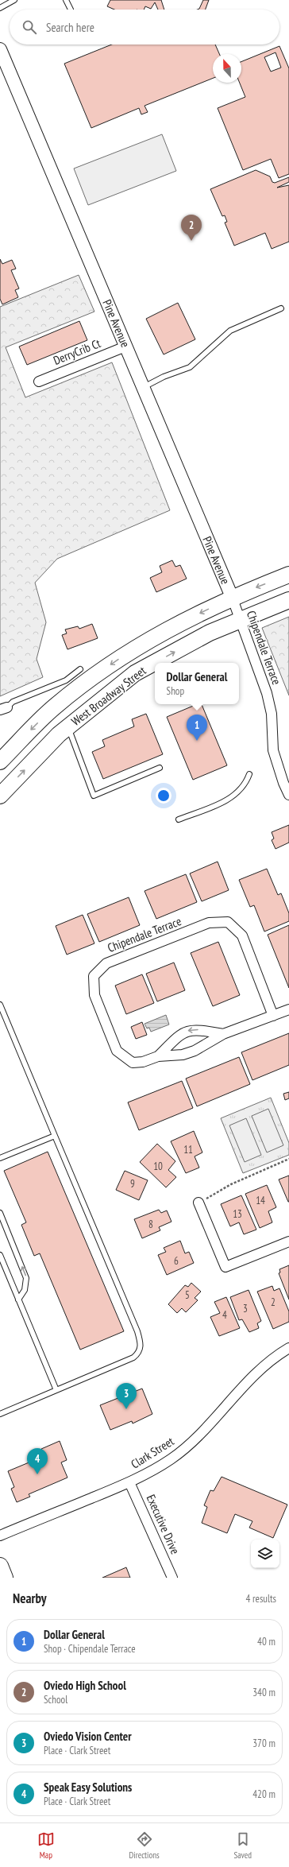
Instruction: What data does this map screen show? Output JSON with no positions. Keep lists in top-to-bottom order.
{
  "streets": {
    "main road": ["West Broadway Street"],
    "street": [
      "Pine Avenue",
      "DerryCrib Ct",
      "Chipendale Terrace",
      "Clark Street",
      "Executive Drive"
    ]
  },
  "crossings": [
    ["Pine Avenue", "DerryCrib Ct"],
    ["Pine Avenue", "Chipendale Terrace"],
    ["Pine Avenue", "West Broadway Street"],
    ["Chipendale Terrace", "West Broadway Street"],
    ["Clark Street", "Executive Drive"]
  ],
  "house_numbers": [
    "11",
    "10",
    "9",
    "14",
    "13",
    "8",
    "6",
    "5",
    "2",
    "3",
    "4"
  ],
  "north": "top",
  "page": {
    "search": "Search here",
    "pins": [
      "2",
      "1",
      "3",
      "4"
    ],
    "popup": ["Dollar General", "Shop"],
    "heading": ["Nearby", "4 results"],
    "list": [
      {
        "mark": "1",
        "name": "Dollar General",
        "note": "Shop · Chipendale Terrace",
        "value": "40 m"
      },
      {
        "mark": "2",
        "name": "Oviedo High School",
        "note": "School",
        "value": "340 m"
      },
      {
        "mark": "3",
        "name": "Oviedo Vision Center",
        "note": "Place · Clark Street",
        "value": "370 m"
      },
      {
        "mark": "4",
        "name": "Speak Easy Solutions",
        "note": "Place · Clark Street",
        "value": "420 m"
      }
    ],
    "nav": ["Map", "Directions", "Saved"]
  }
}
